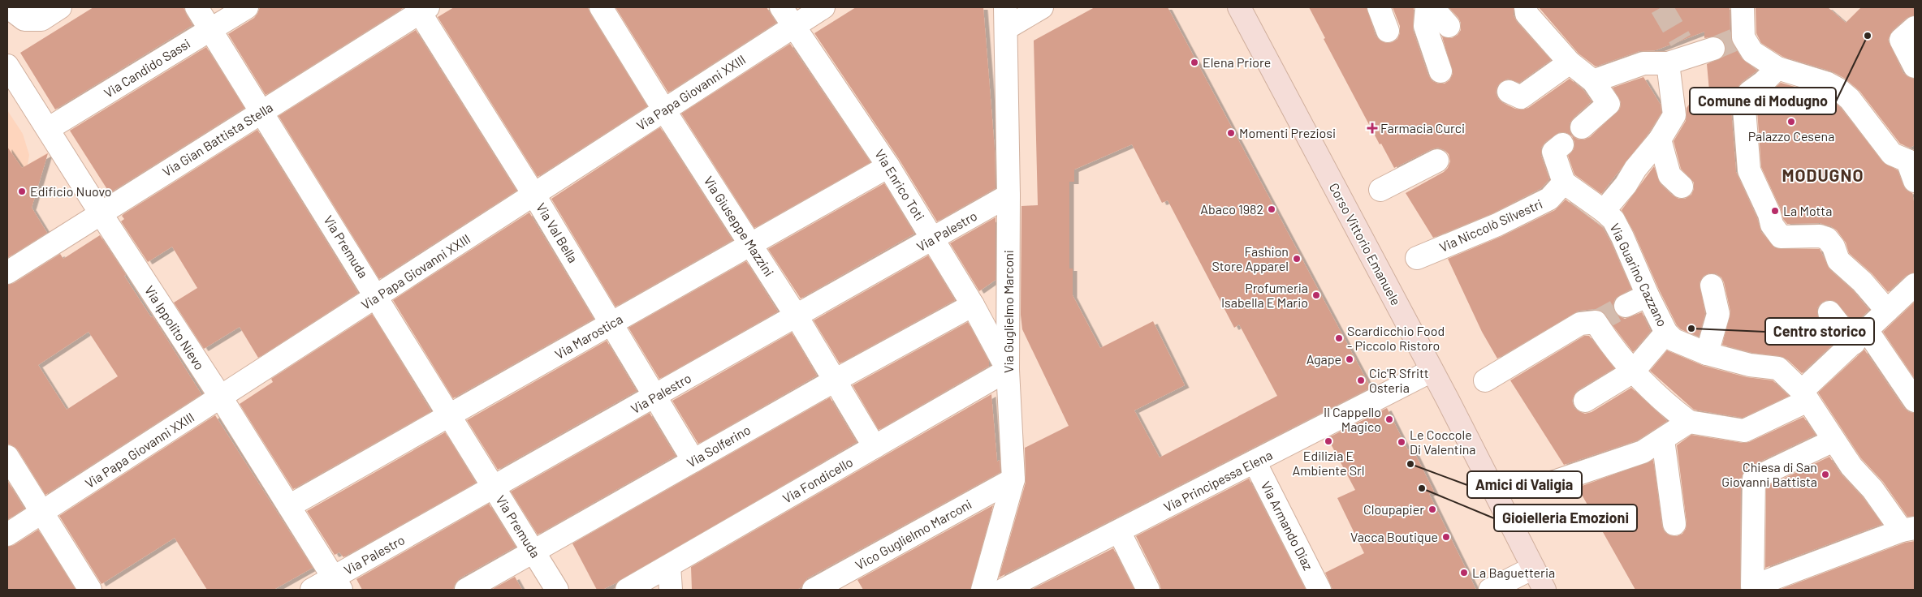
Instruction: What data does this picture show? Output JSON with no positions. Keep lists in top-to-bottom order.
{
  "streets": {
    "street": [
      "Via Candido Sassi",
      "Via Papa Giovanni XXIII",
      "Via Gian Battista Stella",
      "Via Enrico Toti",
      "Via Niccolò Silvestri",
      "Via Giuseppe Mazzini",
      "Via Palestro",
      "Via Val Bella",
      "Corso Vittorio Emanuele",
      "Via Premuda",
      "Via Guarino Cazzano",
      "Via Guglielmo Marconi",
      "Via Ippolito Nievo",
      "Via Marostica",
      "Via Solferino",
      "Via Fondicello",
      "Via Principessa Elena",
      "Via Armando Diaz",
      "Vico Guglielmo Marconi"
    ]
  },
  "crossings": [
    ["Via Candido Sassi", "Via Premuda"],
    ["Via Candido Sassi", "Via Ippolito Nievo"],
    ["Via Papa Giovanni XXIII", "Via Enrico Toti"],
    ["Via Papa Giovanni XXIII", "Via Giuseppe Mazzini"],
    ["Via Papa Giovanni XXIII", "Via Val Bella"],
    ["Via Papa Giovanni XXIII", "Via Premuda"],
    ["Via Papa Giovanni XXIII", "Via Ippolito Nievo"],
    ["Via Gian Battista Stella", "Via Val Bella"],
    ["Via Gian Battista Stella", "Via Premuda"],
    ["Via Gian Battista Stella", "Via Ippolito Nievo"],
    ["Via Enrico Toti", "Via Palestro"],
    ["Via Enrico Toti", "Via Guglielmo Marconi"],
    ["Via Enrico Toti", "Via Marostica"],
    ["Via Enrico Toti", "Via Solferino"],
    ["Via Enrico Toti", "Via Fondicello"],
    ["Via Giuseppe Mazzini", "Via Palestro"],
    ["Via Giuseppe Mazzini", "Via Marostica"],
    ["Via Giuseppe Mazzini", "Via Solferino"],
    ["Via Giuseppe Mazzini", "Via Fondicello"],
    ["Via Palestro", "Via Val Bella"],
    ["Via Palestro", "Via Premuda"],
    ["Via Palestro", "Via Guglielmo Marconi"],
    ["Via Palestro", "Via Ippolito Nievo"],
    ["Via Val Bella", "Via Marostica"],
    ["Via Val Bella", "Via Solferino"],
    ["Corso Vittorio Emanuele", "Via Principessa Elena"],
    ["Via Premuda", "Via Marostica"],
    ["Via Premuda", "Via Solferino"],
    ["Via Guglielmo Marconi", "Via Fondicello"],
    ["Via Guglielmo Marconi", "Vico Guglielmo Marconi"],
    ["Via Ippolito Nievo", "Via Marostica"],
    ["Via Principessa Elena", "Via Armando Diaz"]
  ],
  "districts": ["MODUGNO"],
  "places": {
    "other": [
      "Comune di Modugno",
      "Elena Priore",
      "Palazzo Cesena",
      "Momenti Preziosi",
      "Edificio Nuovo",
      "Abaco 1982",
      "La Motta",
      "Fashion Store Apparel",
      "Profumeria Isabella E Mario",
      "Centro storico",
      "Scardicchio Food - Piccolo Ristoro",
      "Agape",
      "Cic'R Sfritt Osteria",
      "Il Cappello Magico",
      "Edilizia E Ambiente Srl",
      "Le Coccole Di Valentina",
      "Amici di Valigia",
      "Chiesa di San Giovanni Battista",
      "Gioielleria Emozioni",
      "Cloupapier",
      "Vacca Boutique",
      "La Baguetteria"
    ],
    "health": ["Farmacia Curci"]
  }
}
